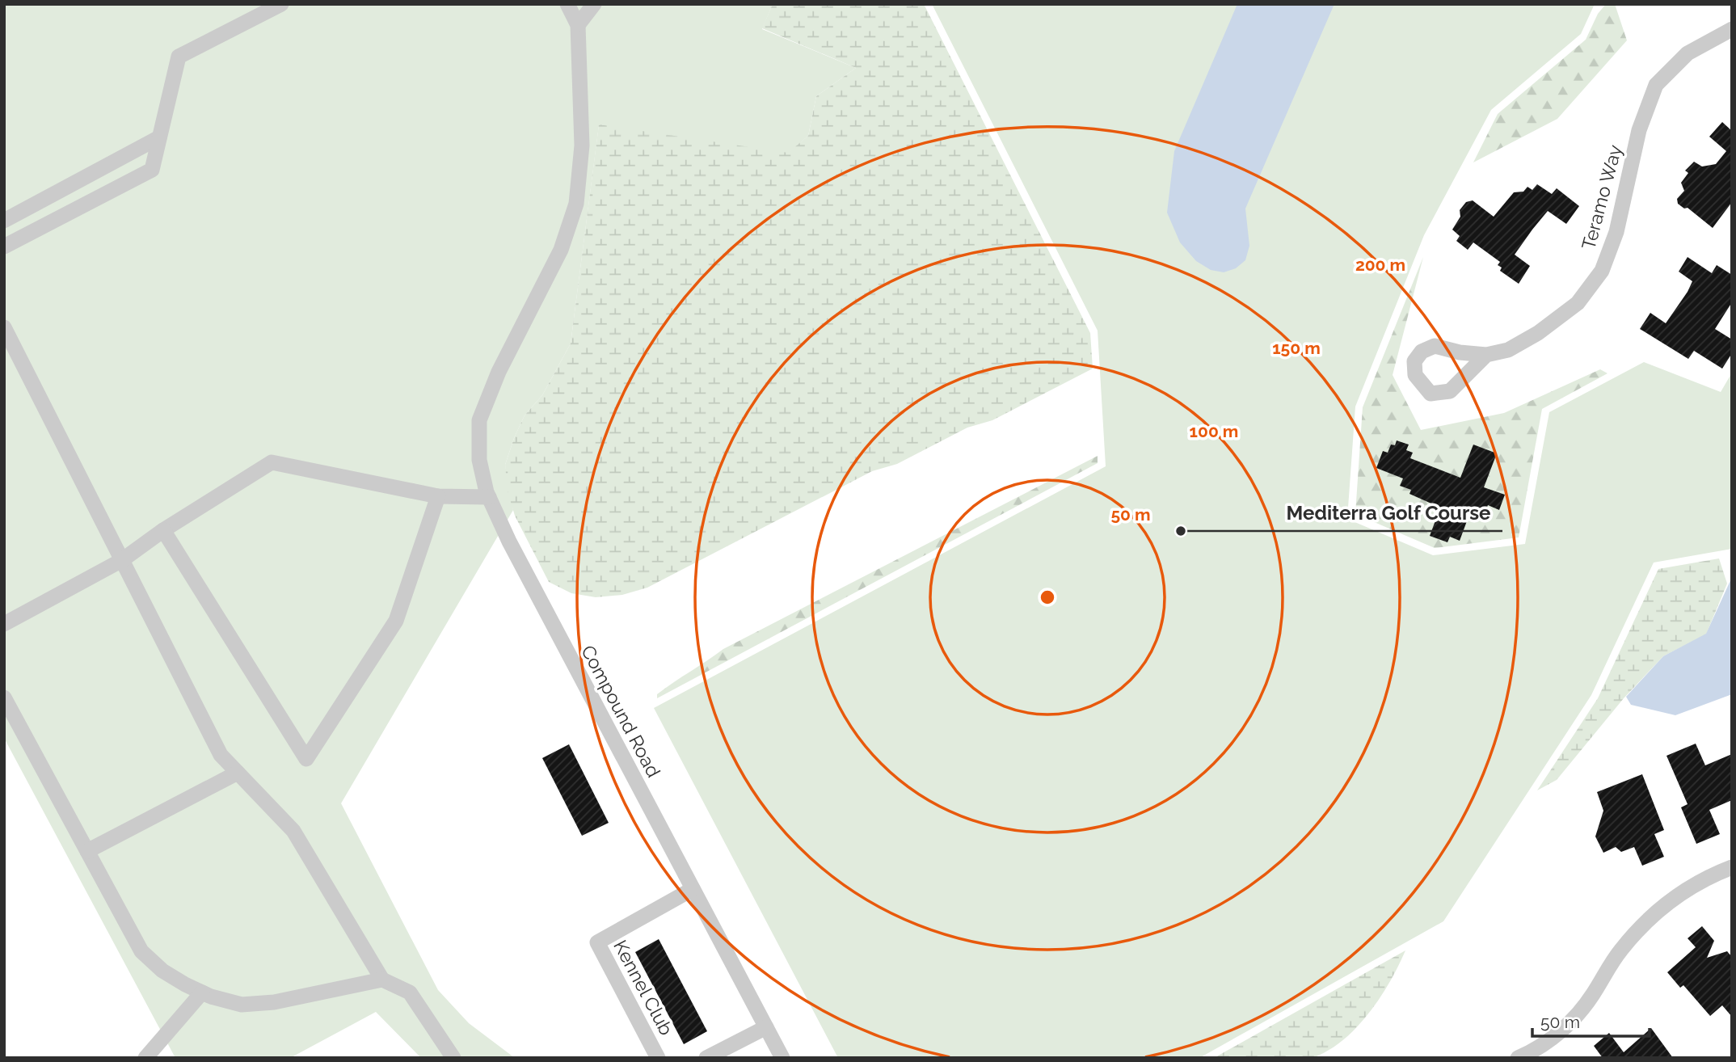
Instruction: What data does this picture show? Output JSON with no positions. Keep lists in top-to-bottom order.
{
  "streets": {
    "street": ["Teramo Way", "Compound Road", "Kennel Club"]
  },
  "crossings": [
    ["Compound Road", "Kennel Club"]
  ],
  "places": ["Mediterra Golf Course"],
  "scale_bar": "50 m",
  "rings": [
    "200 m",
    "150 m",
    "100 m",
    "50 m"
  ]
}
